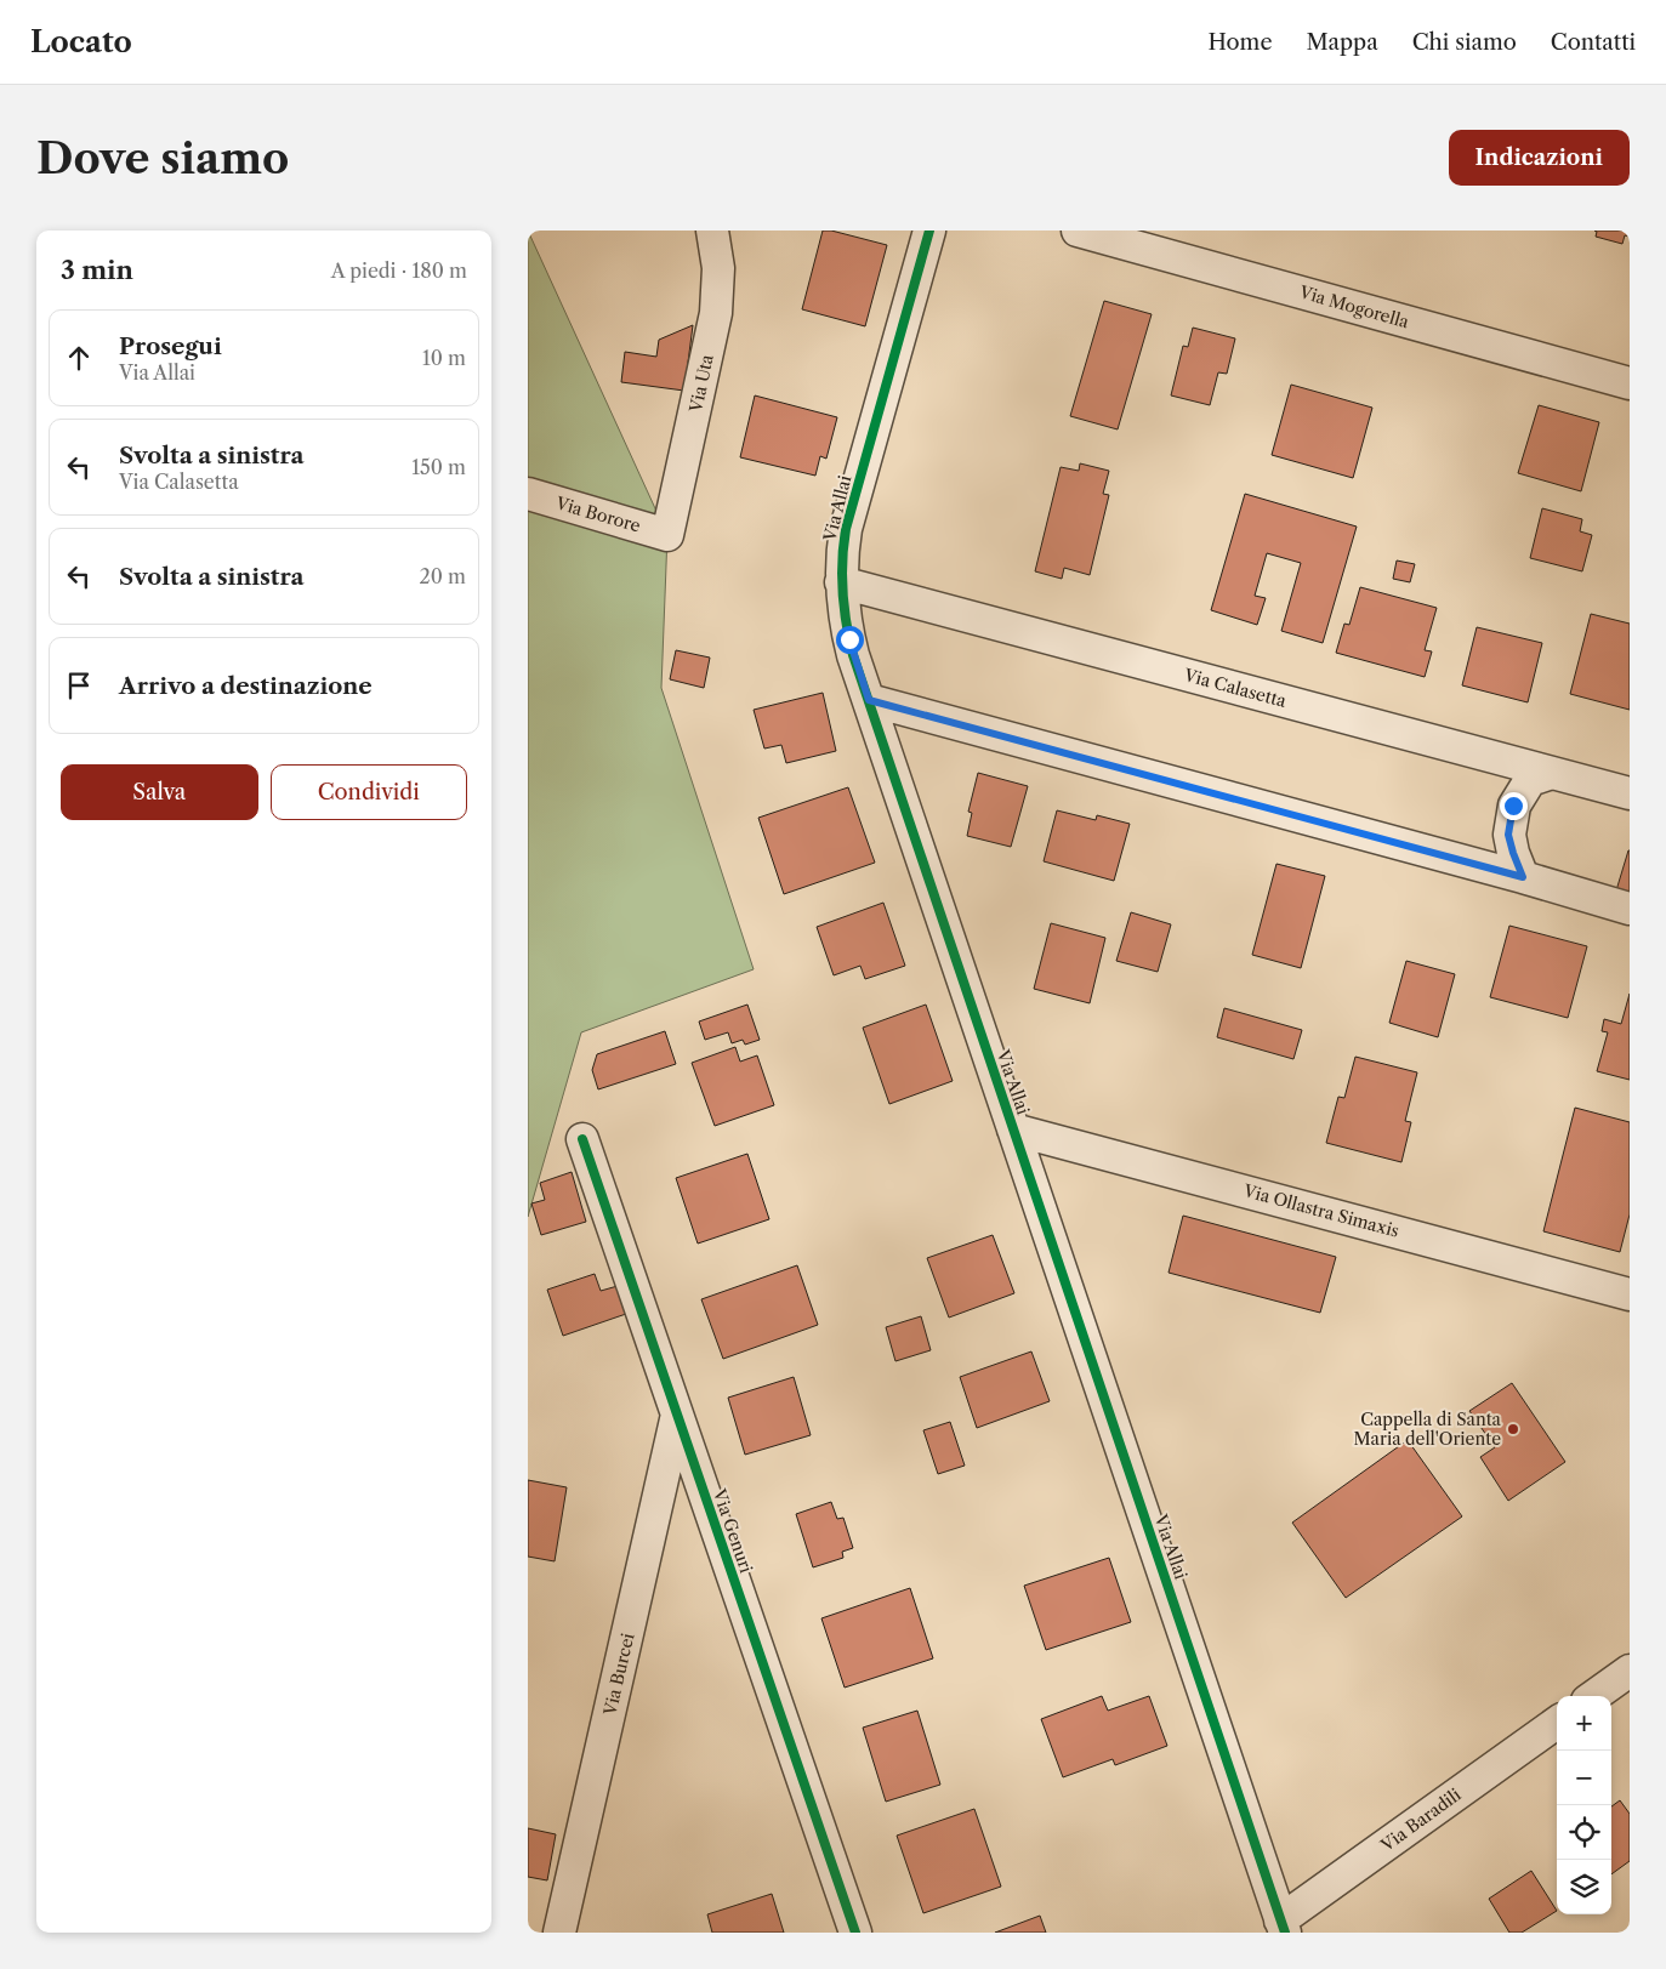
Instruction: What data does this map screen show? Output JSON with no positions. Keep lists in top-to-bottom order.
{
  "streets": {
    "street": [
      "Via Mogorella",
      "Via Uta",
      "Via Allai",
      "Via Borore",
      "Via Calasetta",
      "Via Ollastra Simaxis",
      "Via Genuri",
      "Via Burcei",
      "Via Baradili"
    ]
  },
  "crossings": [
    ["Via Uta", "Via Borore"],
    ["Via Allai", "Via Calasetta"],
    ["Via Allai", "Via Ollastra Simaxis"],
    ["Via Allai", "Via Baradili"],
    ["Via Genuri", "Via Burcei"]
  ],
  "places": ["Cappella di Santa Maria dell'Oriente"],
  "page": {
    "header": "Locato",
    "nav": [
      "Home",
      "Mappa",
      "Chi siamo",
      "Contatti"
    ],
    "buttons": [
      "Indicazioni",
      ["Salva", "Condividi"]
    ],
    "title": "Dove siamo",
    "heading": ["3 min", "A piedi · 180 m"],
    "list": [
      ["Prosegui", "Via Allai", "10 m"],
      ["Svolta a sinistra", "Via Calasetta", "150 m"],
      ["Svolta a sinistra", "20 m"],
      "Arrivo a destinazione"
    ],
    "map_buttons": ["+", "−"]
  }
}
